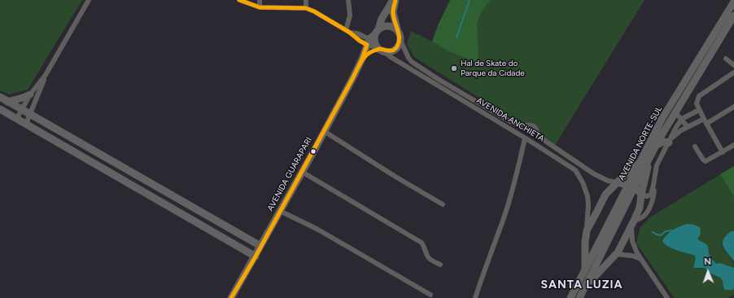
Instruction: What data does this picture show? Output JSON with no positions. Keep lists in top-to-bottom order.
{
  "streets": {
    "street": ["AVENIDA ANCHIETA", "AVENIDA NORTE-SUL", "AVENIDA GUARAPARI"]
  },
  "crossings": [
    ["AVENIDA ANCHIETA", "AVENIDA GUARAPARI"]
  ],
  "districts": ["SANTA LUZIA"],
  "places": ["Hal de Skate do Parque da Cidade"],
  "north": "top"
}
